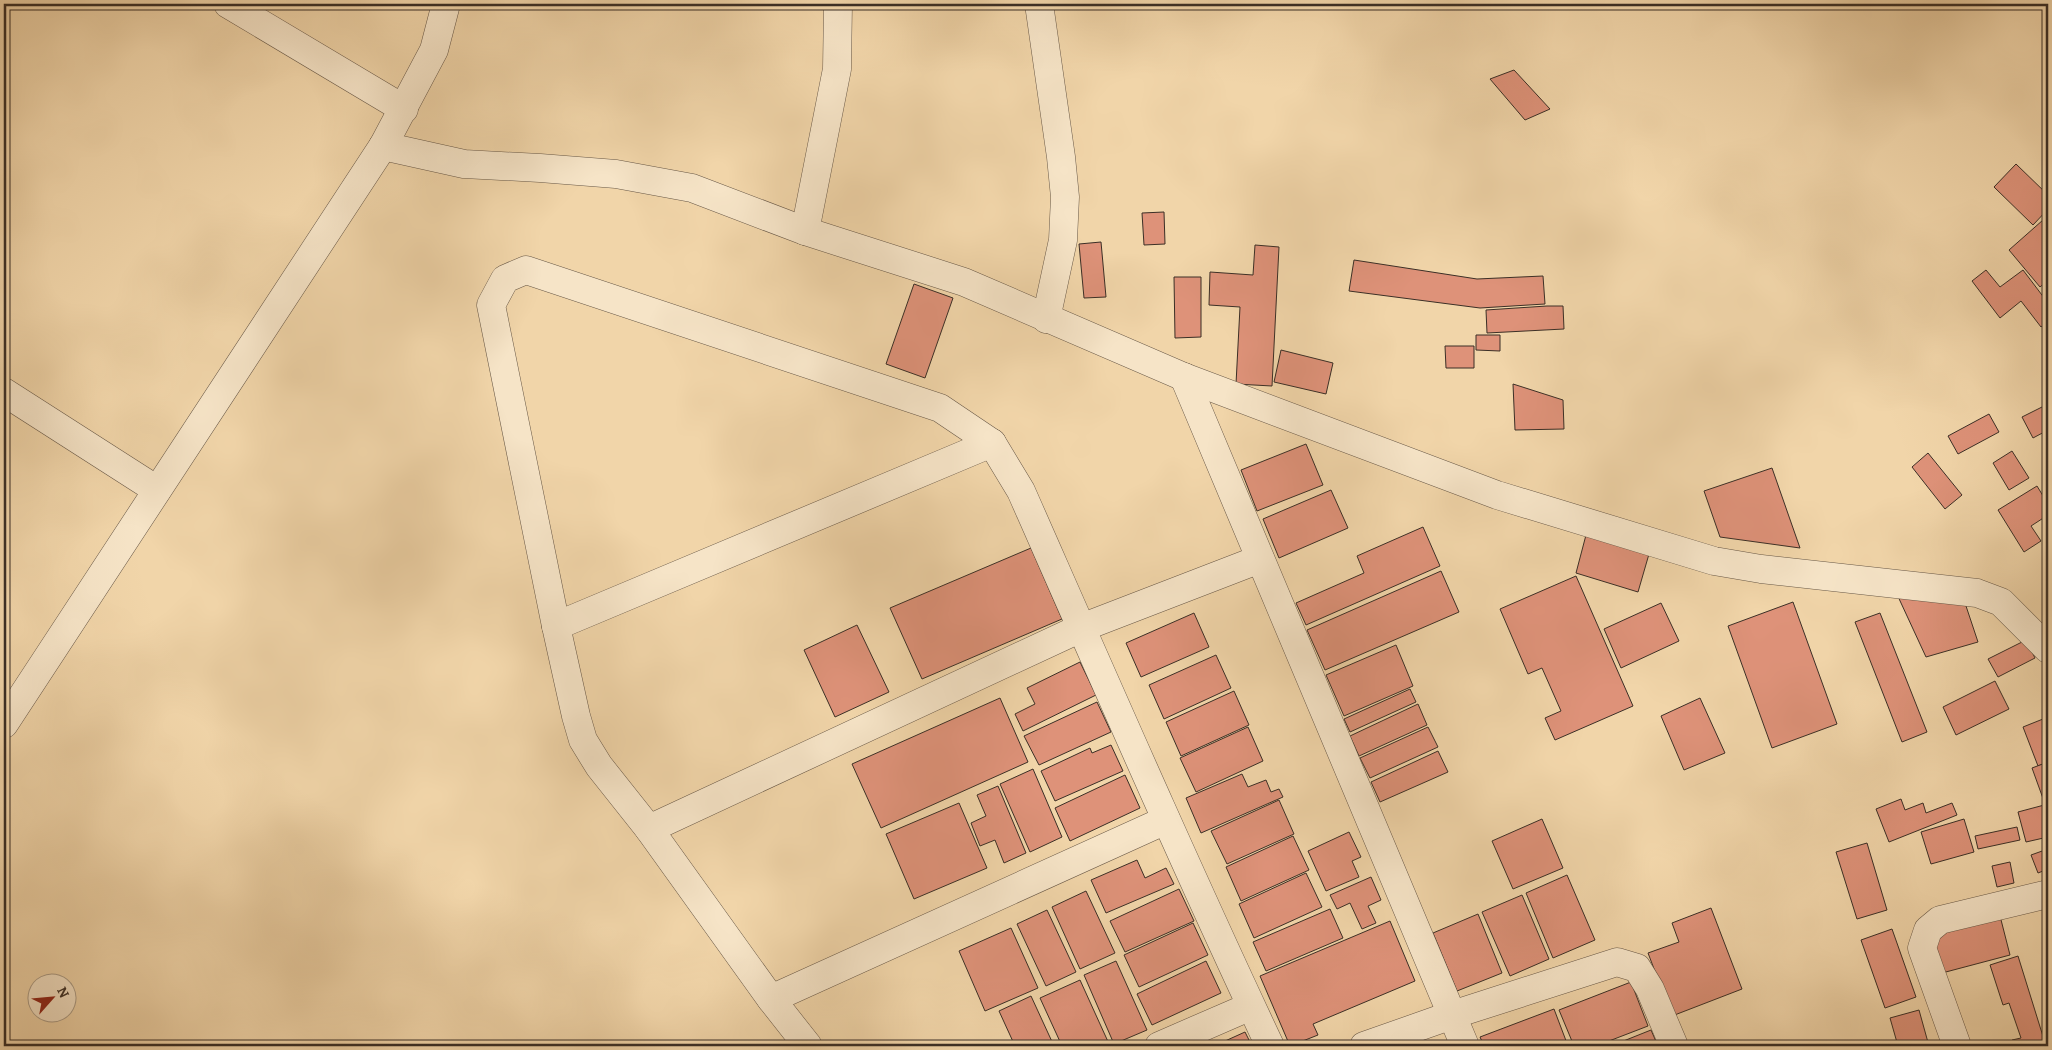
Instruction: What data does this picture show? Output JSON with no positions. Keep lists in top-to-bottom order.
{
  "north": "top right"
}
